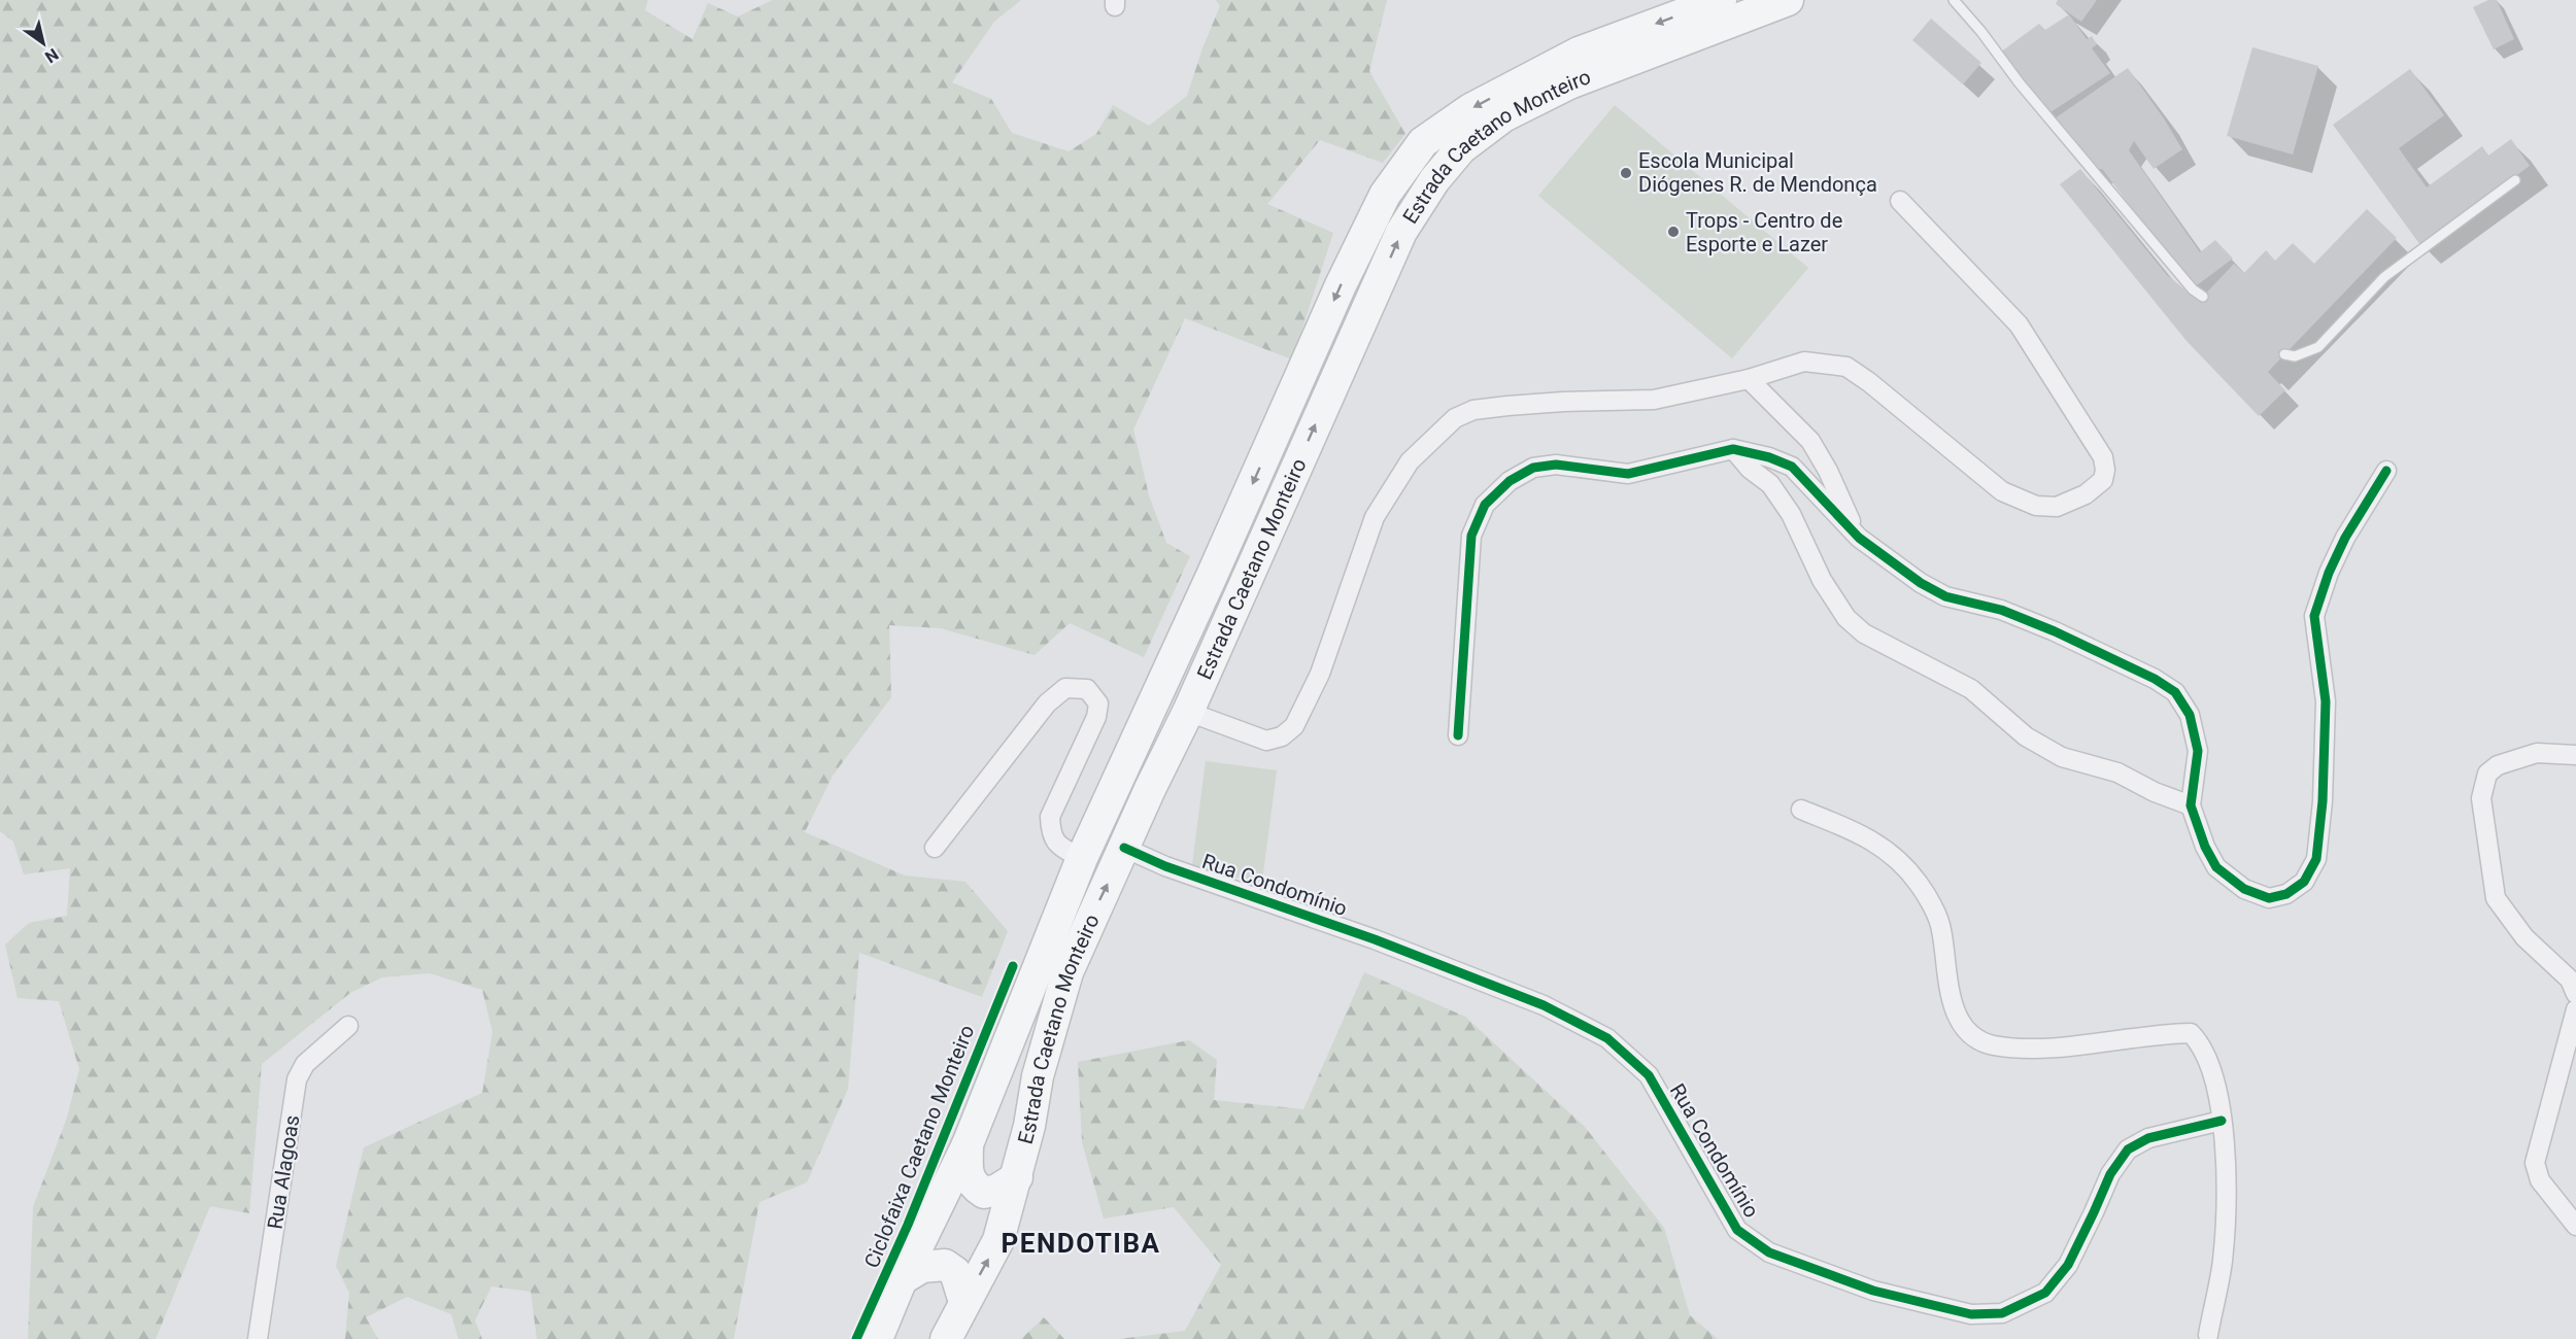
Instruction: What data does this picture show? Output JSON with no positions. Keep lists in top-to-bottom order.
{
  "streets": {
    "main road": ["Estrada Caetano Monteiro"],
    "street": ["Rua Condomínio", "Rua Alagoas"],
    "cycle path": ["Ciclofaixa Caetano Monteiro"]
  },
  "crossings": [
    ["Estrada Caetano Monteiro", "Rua Condomínio"]
  ],
  "districts": ["PENDOTIBA"],
  "places": ["Escola Municipal Diógenes R. de Mendonça", "Trops - Centro de Esporte e Lazer"],
  "north": "bottom right"
}
